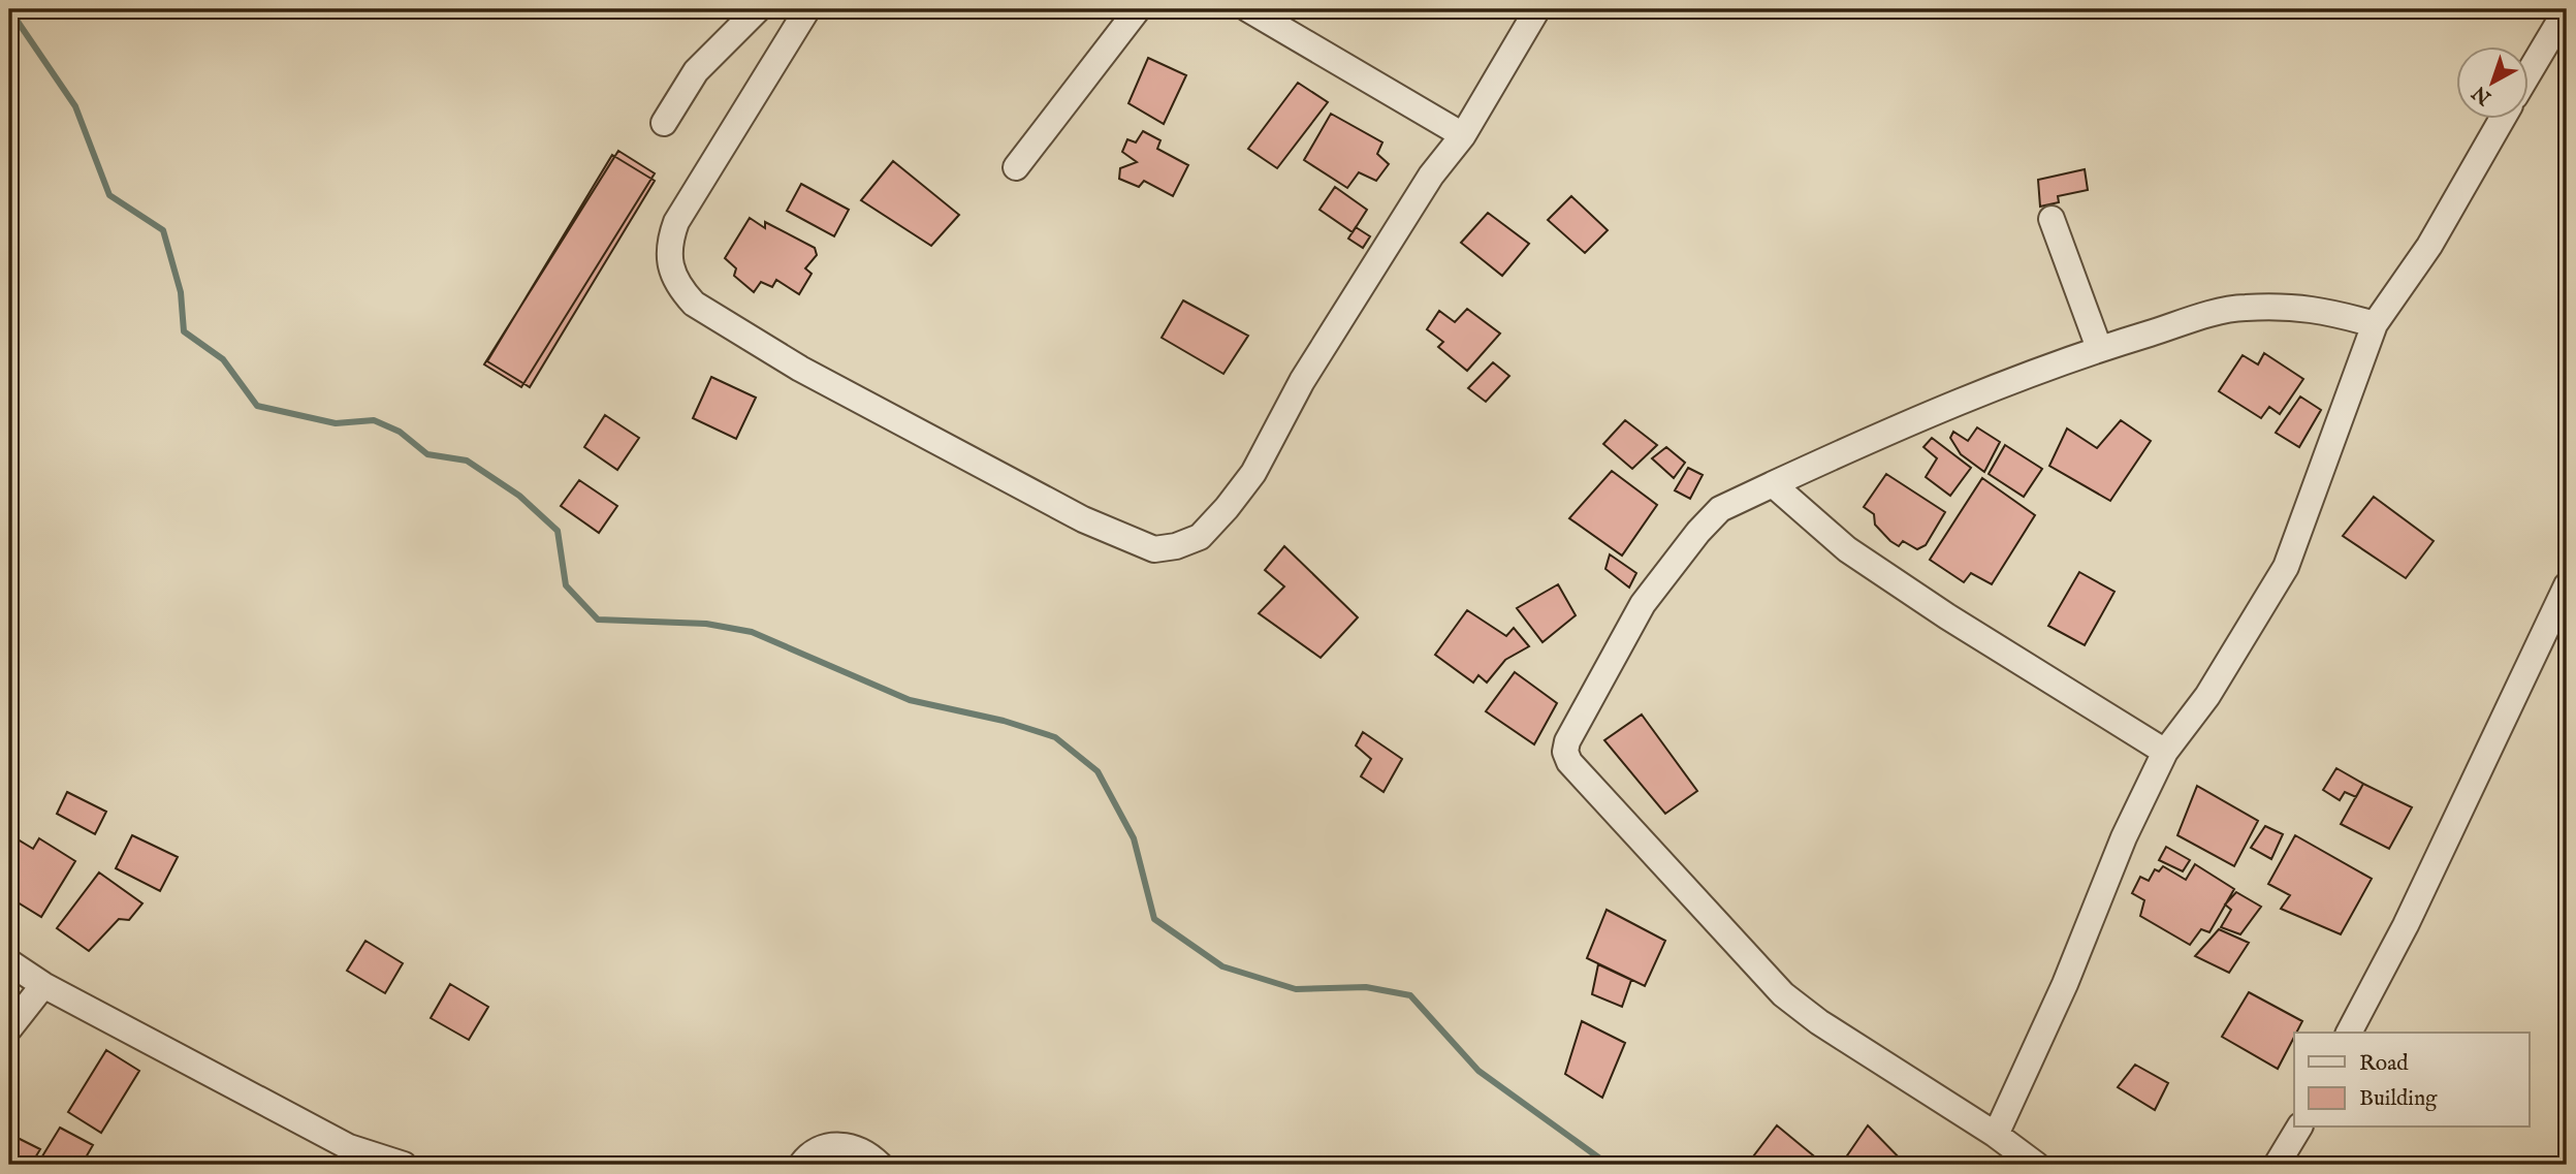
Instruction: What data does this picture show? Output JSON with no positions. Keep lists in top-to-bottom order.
{
  "legend": ["Road", "Building"],
  "north": "bottom left"
}
